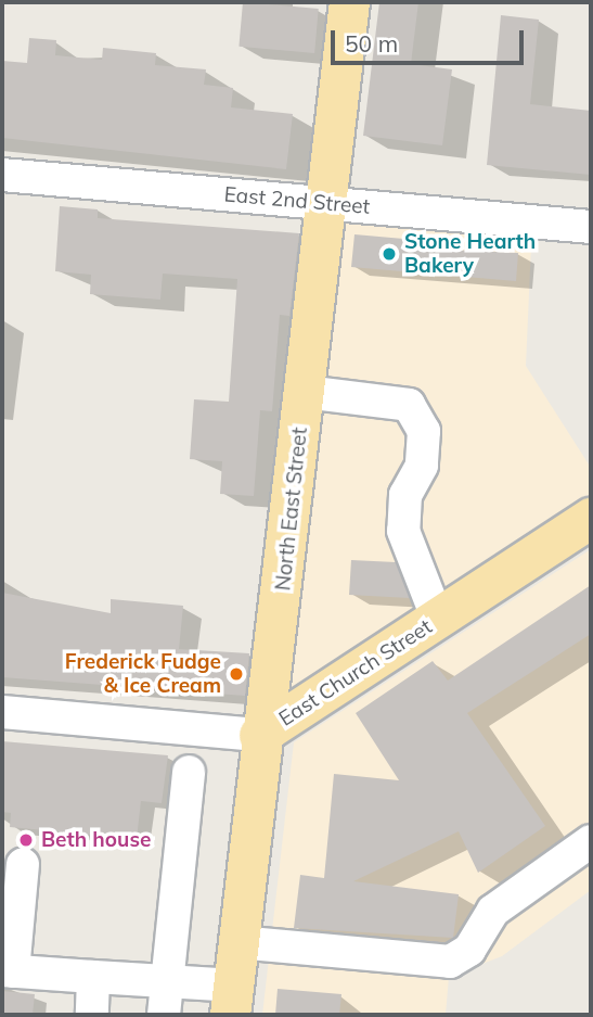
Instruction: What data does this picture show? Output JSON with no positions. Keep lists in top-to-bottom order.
{
  "streets": {
    "main road": ["North East Street", "East Church Street"],
    "street": ["East 2nd Street"]
  },
  "crossings": [
    ["East 2nd Street", "North East Street"],
    ["North East Street", "East Church Street"]
  ],
  "places": ["Stone Hearth Bakery", "Frederick Fudge & Ice Cream", "Beth house"],
  "scale_bar": "50 m"
}
